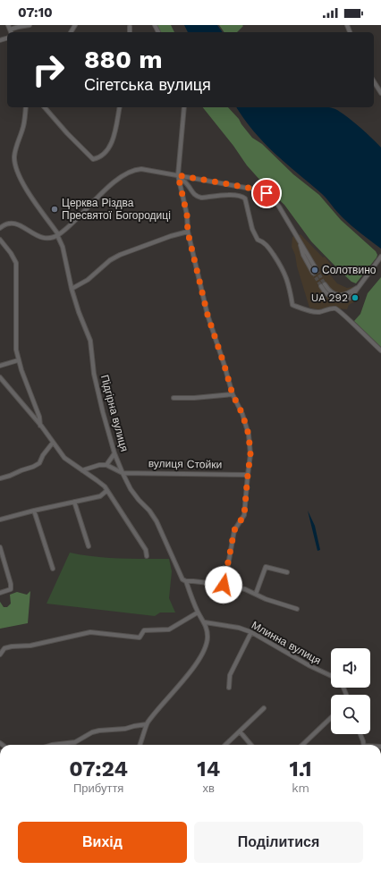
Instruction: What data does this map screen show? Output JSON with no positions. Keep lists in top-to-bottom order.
{
  "streets": {
    "street": ["Підгірна вулиця", "вулиця Стойки", "Млинна вулиця"]
  },
  "crossings": [
    ["Підгірна вулиця", "вулиця Стойки"],
    ["Підгірна вулиця", "Млинна вулиця"]
  ],
  "places": ["Церква Різдва Пресвятої Богородиці", "Солотвино", "UA 292"],
  "page": {
    "status": "07:10",
    "turn": ["880 m", "Сігетська вулиця"],
    "eta": [
      "07:24",
      "Прибуття",
      "14",
      "хв",
      "1.1",
      "km"
    ],
    "buttons": ["Вихід", "Поділитися"]
  }
}
